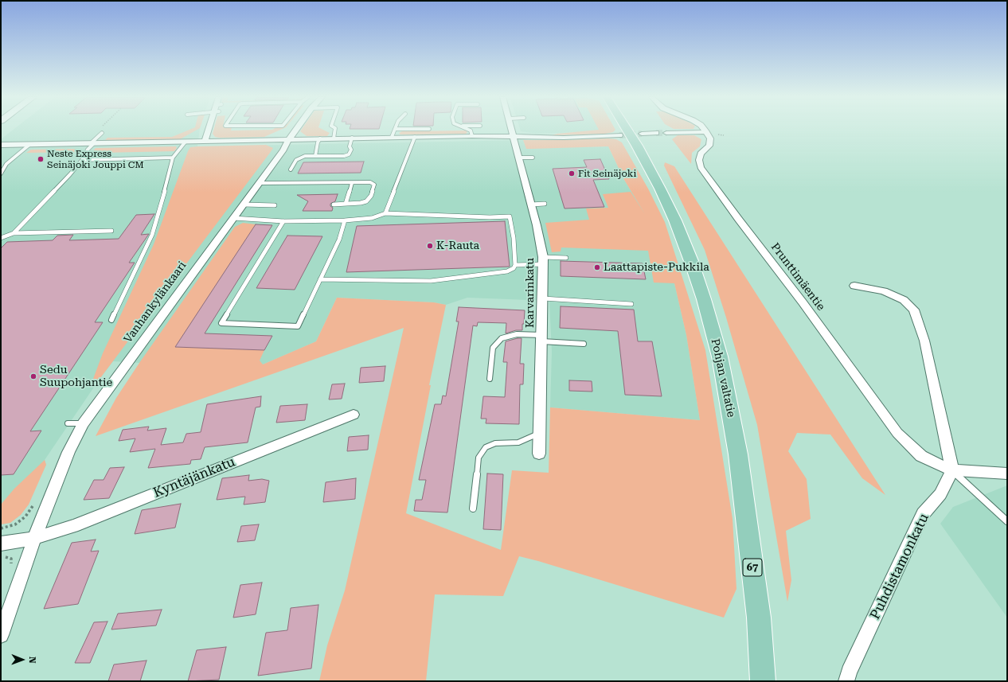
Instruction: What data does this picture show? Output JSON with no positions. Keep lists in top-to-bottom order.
{
  "streets": {
    "main road": ["Pohjan valtatie", "67"],
    "street": [
      "Prunttimäentie",
      "Karvarinkatu",
      "Vanhankylänkaari",
      "Kyntäjänkatu",
      "Puhdistamonkatu"
    ]
  },
  "crossings": [
    ["Prunttimäentie", "Puhdistamonkatu"],
    ["Vanhankylänkaari", "Kyntäjänkatu"]
  ],
  "places": [
    "Neste Express Seinäjoki Jouppi CM",
    "Fit Seinäjoki",
    "K-Rauta",
    "Laattapiste-Pukkila",
    "Sedu Suupohjantie"
  ],
  "north": "right"
}
